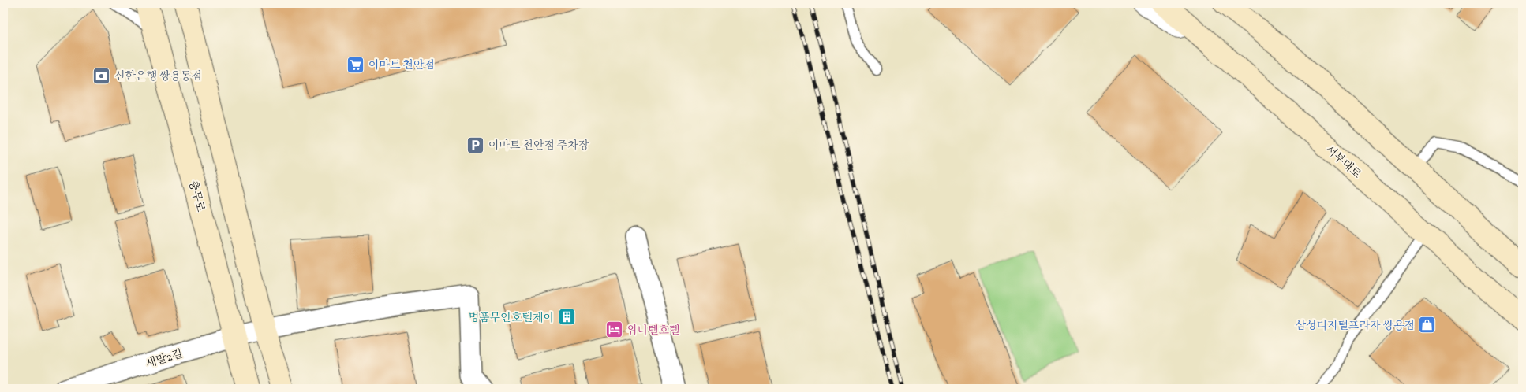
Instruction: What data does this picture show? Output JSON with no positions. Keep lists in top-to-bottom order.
{
  "streets": {
    "main road": ["서부대로", "충무로"],
    "street": ["새말2길"]
  },
  "crossings": [
    ["충무로", "새말2길"]
  ],
  "places": {
    "supermarket": ["이마트 천안점"],
    "bank": ["신한은행 쌍용동점"],
    "parking": ["이마트 천안점 주차장"],
    "building": ["명품무인호텔제이"],
    "shop": ["삼성디지털프라자 쌍용점"],
    "hotel": ["위니텔호텔"]
  }
}
